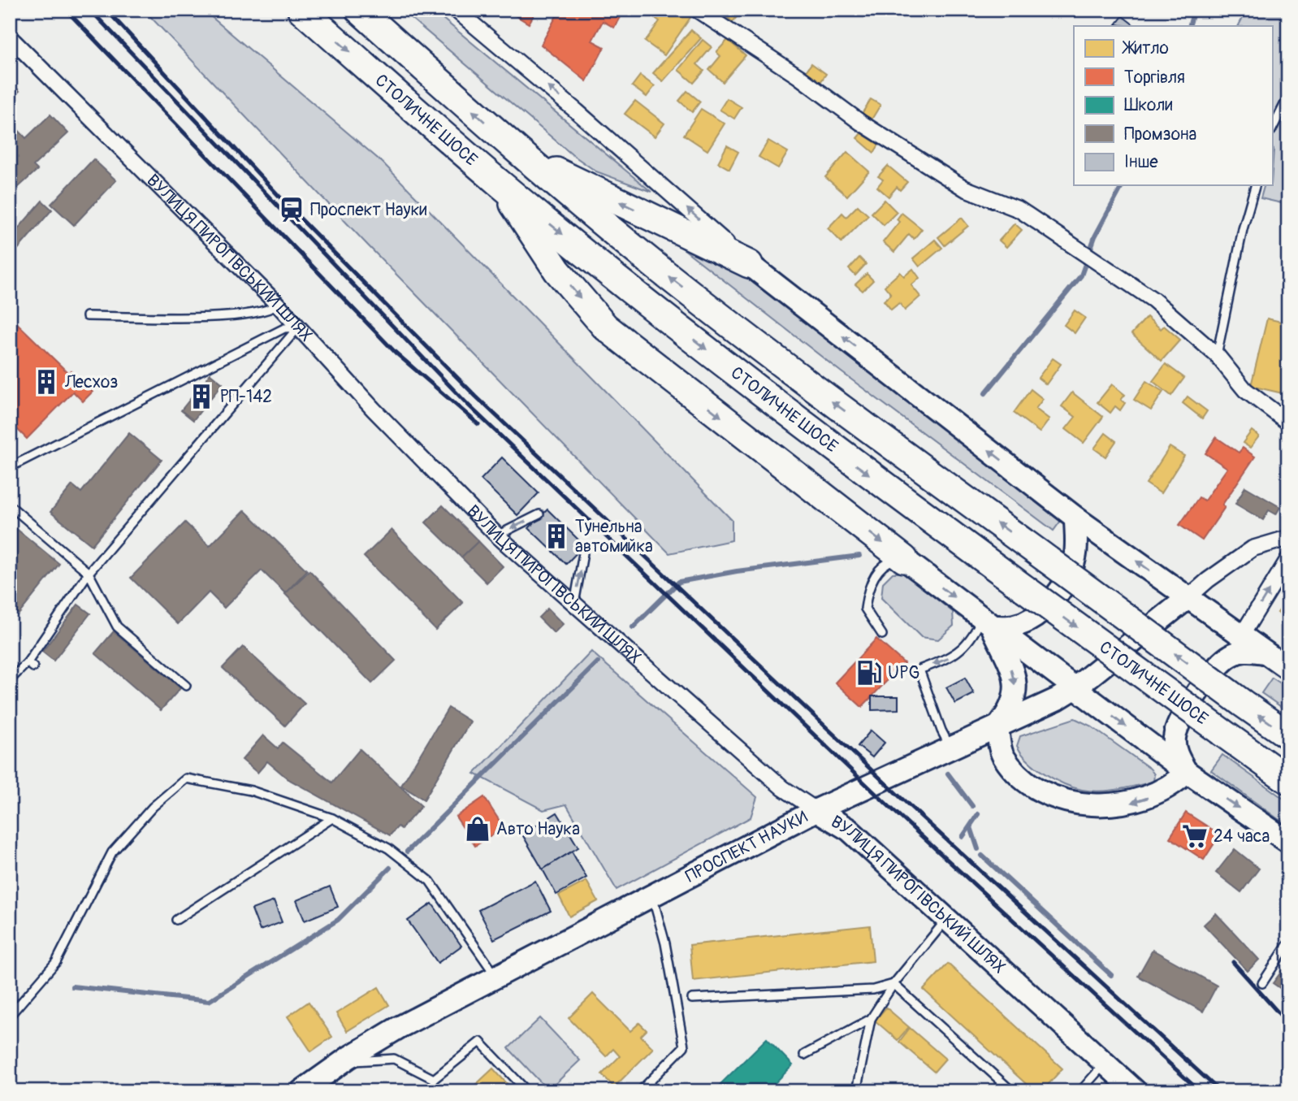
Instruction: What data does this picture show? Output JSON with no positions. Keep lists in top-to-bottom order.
{
  "streets": {
    "highway": ["СТОЛИЧНЕ ШОСЕ"],
    "main road": ["ВУЛИЦЯ ПИРОГІВСЬКИЙ ШЛЯХ", "ПРОСПЕКТ НАУКИ"]
  },
  "crossings": [
    ["ВУЛИЦЯ ПИРОГІВСЬКИЙ ШЛЯХ", "ПРОСПЕКТ НАУКИ"]
  ],
  "places": {
    "station": ["Проспект Науки"],
    "building": ["Лесхоз", "РП-142", "Тунельна автомийка"],
    "fuel station": ["UPG"],
    "shop": ["Авто Наука"],
    "supermarket": ["24 часа"]
  },
  "legend": [
    "Житло",
    "Торгівля",
    "Школи",
    "Промзона",
    "Інше"
  ]
}
